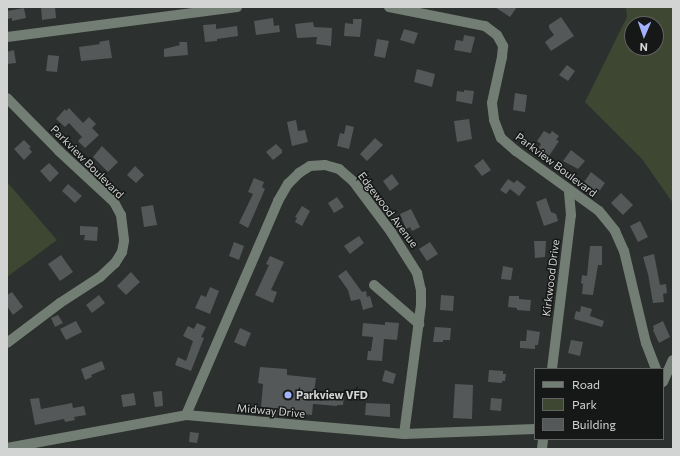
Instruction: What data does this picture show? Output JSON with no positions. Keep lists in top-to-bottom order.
{
  "streets": {
    "street": [
      "Parkview Boulevard",
      "Edgewood Avenue",
      "Kirkwood Drive",
      "Midway Drive"
    ]
  },
  "crossings": [
    ["Parkview Boulevard", "Kirkwood Drive"],
    ["Edgewood Avenue", "Midway Drive"]
  ],
  "places": ["Parkview VFD"],
  "legend": ["Road", "Park", "Building"],
  "north": "bottom"
}
